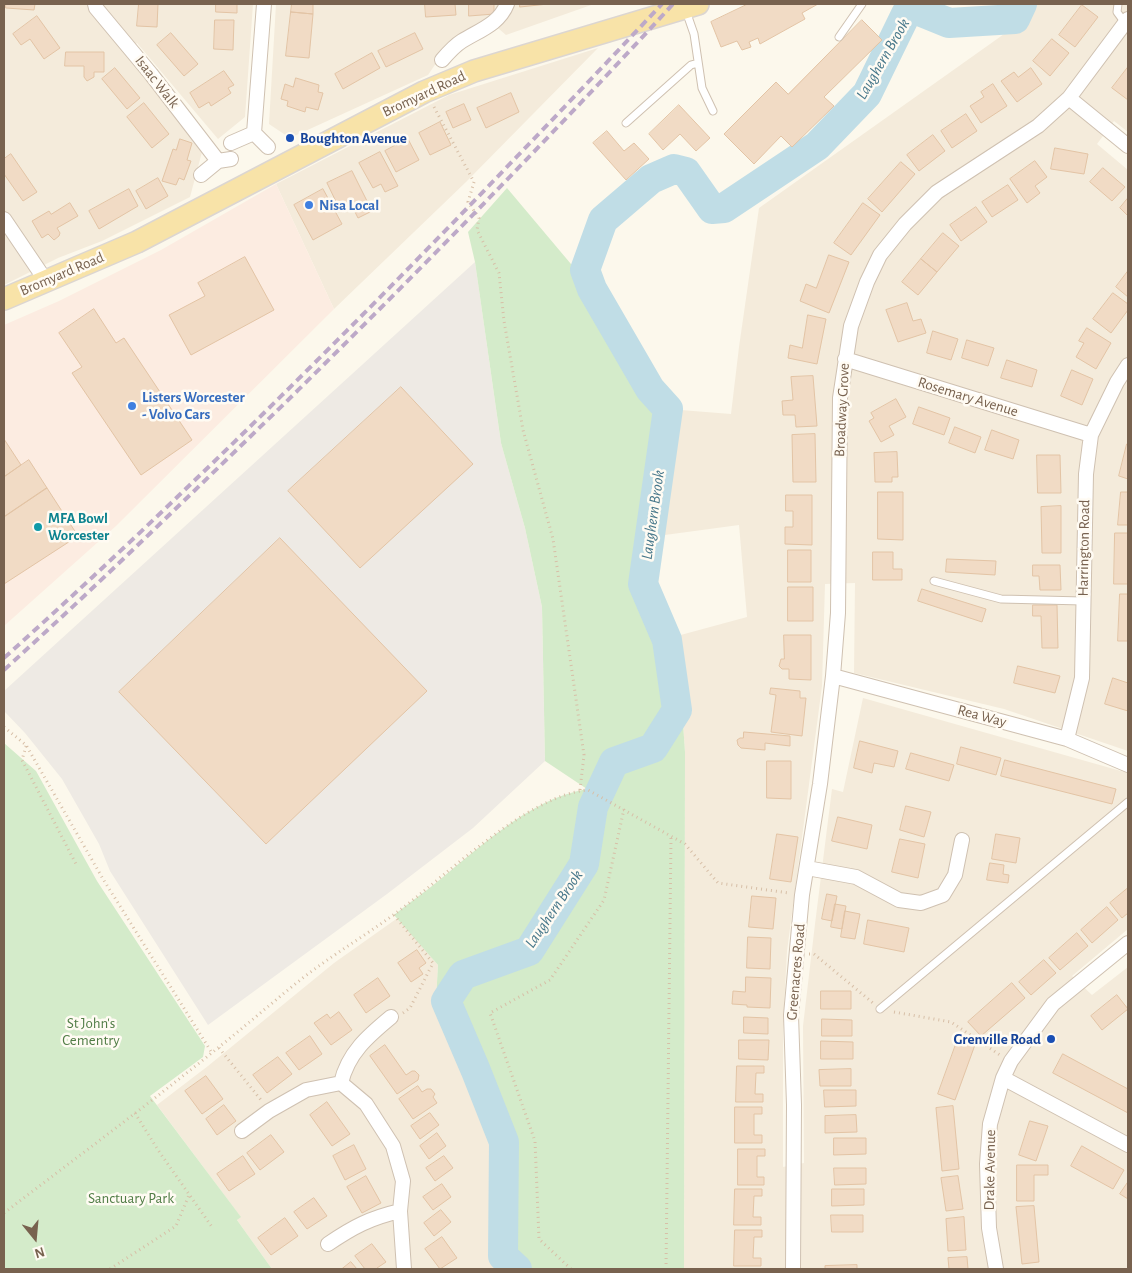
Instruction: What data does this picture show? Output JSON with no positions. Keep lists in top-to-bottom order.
{
  "streets": {
    "main road": ["Bromyard Road"],
    "street": [
      "Isaac Walk",
      "Rosemary Avenue",
      "Broadway Grove",
      "Harrington Road",
      "Rea Way",
      "Greenacres Road",
      "Drake Avenue"
    ]
  },
  "crossings": [
    ["Rosemary Avenue", "Broadway Grove"],
    ["Rosemary Avenue", "Harrington Road"],
    ["Broadway Grove", "Rea Way"],
    ["Broadway Grove", "Greenacres Road"],
    ["Harrington Road", "Rea Way"],
    ["Rea Way", "Greenacres Road"]
  ],
  "water": ["Laughern Brook"],
  "parks": ["St John's Cementry", "Sanctuary Park"],
  "places": [
    "Boughton Avenue",
    "Nisa Local",
    "Listers Worcester - Volvo Cars",
    "MFA Bowl Worcester",
    "Grenville Road"
  ],
  "north": "bottom"
}
